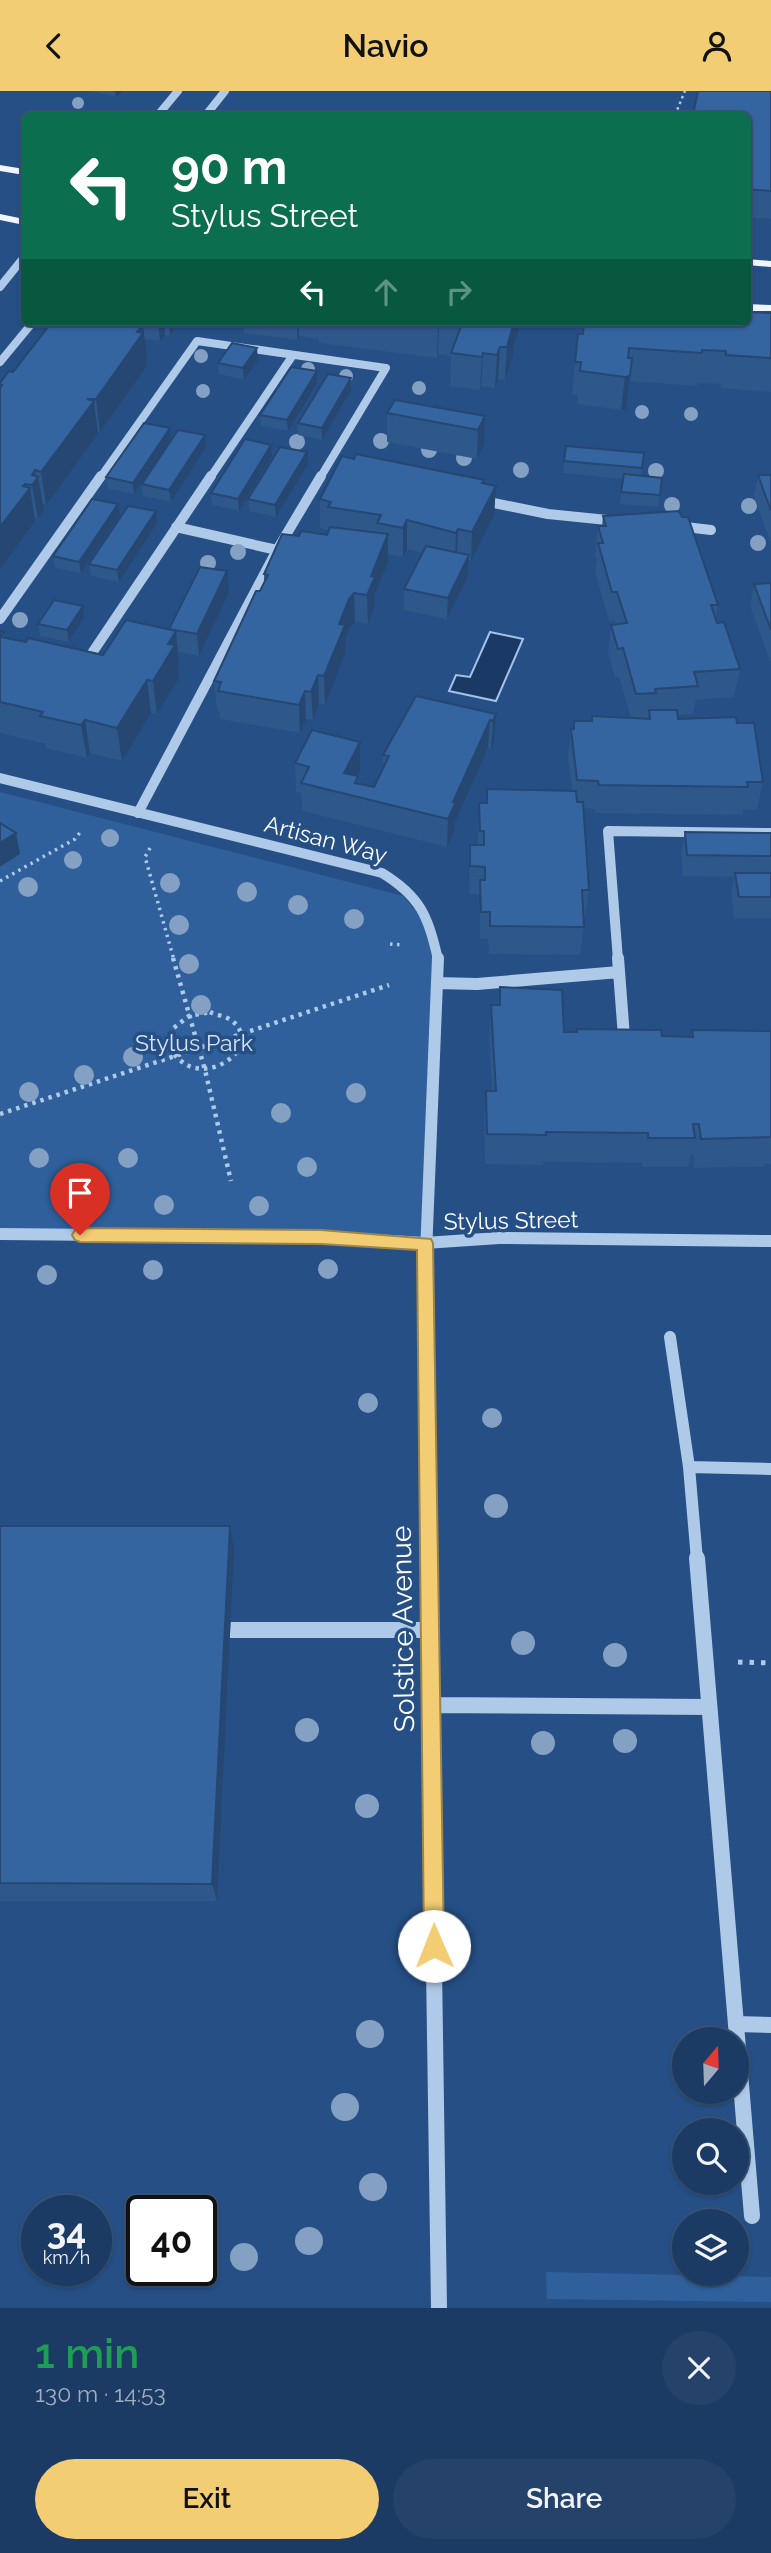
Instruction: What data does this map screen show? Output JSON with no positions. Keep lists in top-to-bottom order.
{
  "streets": {
    "street": ["Artisan Way", "Stylus Street", "Solstice Avenue"]
  },
  "crossings": [
    ["Artisan Way", "Stylus Street"],
    ["Artisan Way", "Solstice Avenue"],
    ["Stylus Street", "Solstice Avenue"]
  ],
  "parks": ["Stylus Park"],
  "north": "top",
  "page": {
    "header": "Navio",
    "turn": ["90 m", "Stylus Street"],
    "speed": "34 km/h",
    "limit": "40",
    "heading": ["1 min", "130 m · 14:53"],
    "buttons": ["Exit", "Share"]
  }
}
